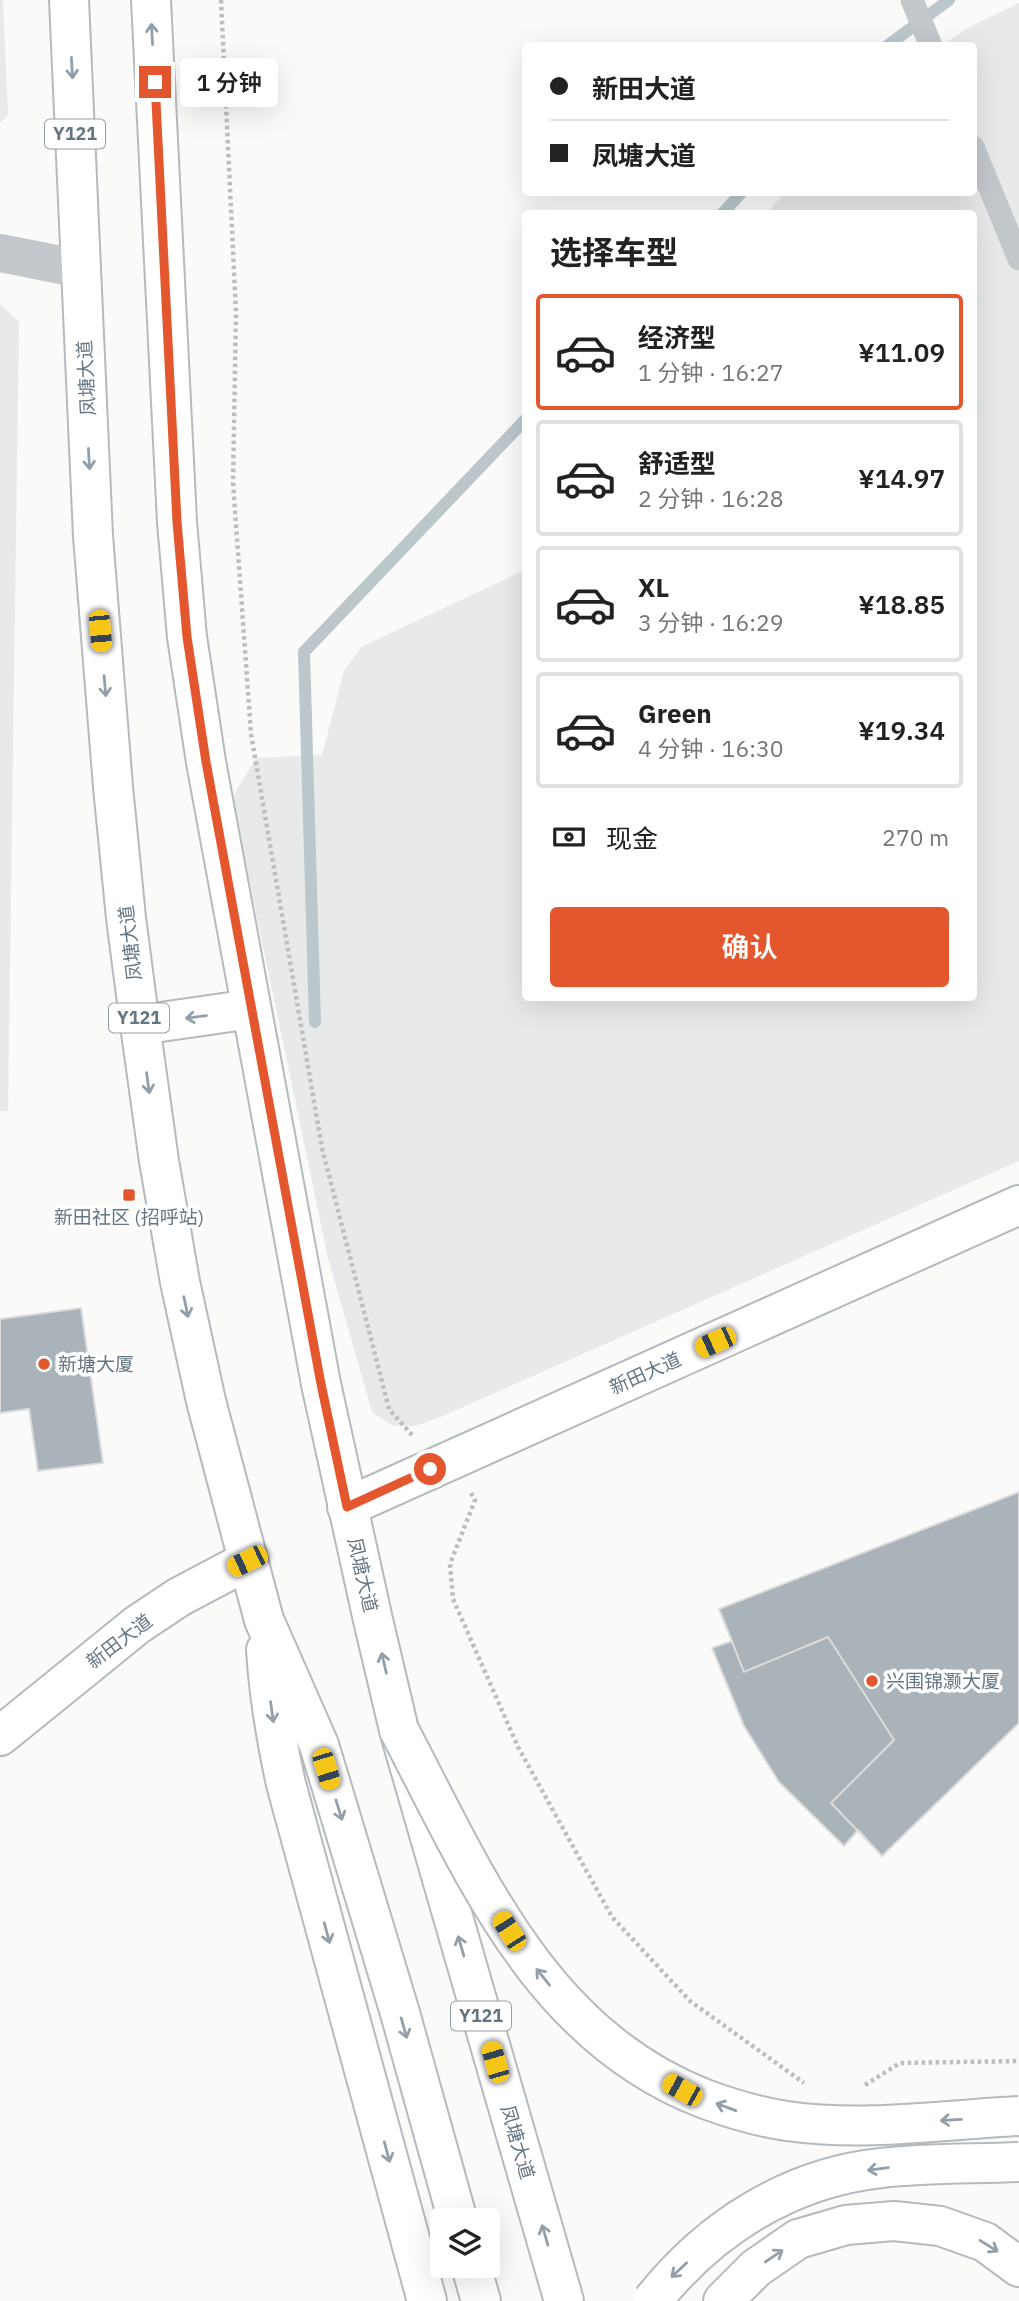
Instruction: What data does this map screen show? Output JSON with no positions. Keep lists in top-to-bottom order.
{
  "streets": {
    "main road": ["Y121", "凤塘大道", "新田大道"]
  },
  "crossings": [
    ["凤塘大道", "新田大道"]
  ],
  "places": {
    "transit": ["新田社区 (招呼站)"],
    "other": ["新塘大厦", "兴围锦灏大厦"]
  },
  "page": {
    "banner": ["新田大道", "凤塘大道"],
    "bubble": "1 分钟",
    "heading": "选择车型",
    "list": [
      {
        "name": "经济型",
        "note": "1 分钟 · 16:27",
        "value": "¥11.09"
      },
      {
        "name": "舒适型",
        "note": "2 分钟 · 16:28",
        "value": "¥14.97"
      },
      {
        "name": "XL",
        "note": "3 分钟 · 16:29",
        "value": "¥18.85"
      },
      {
        "name": "Green",
        "note": "4 分钟 · 16:30",
        "value": "¥19.34"
      }
    ],
    "pay": ["现金", "270 m"],
    "buttons": "确认"
  }
}
